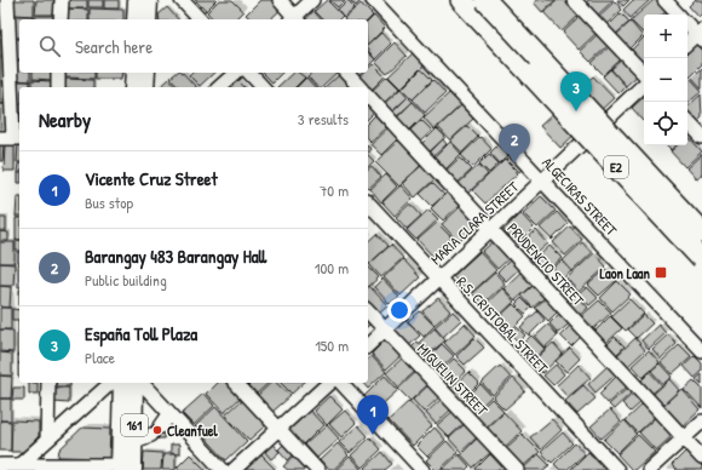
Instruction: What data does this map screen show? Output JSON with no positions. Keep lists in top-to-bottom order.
{
  "streets": {
    "highway": ["E2"],
    "main road": ["161"],
    "street": [
      "ALGECIRAS STREET",
      "MARIA CLARA STREET",
      "PRUDENCIO STREET",
      "R.S. CRISTOBAL STREET",
      "MIGUELIN STREET"
    ]
  },
  "crossings": [
    ["ALGECIRAS STREET", "MARIA CLARA STREET"],
    ["MARIA CLARA STREET", "PRUDENCIO STREET"],
    ["MARIA CLARA STREET", "R.S. CRISTOBAL STREET"],
    ["MARIA CLARA STREET", "MIGUELIN STREET"]
  ],
  "places": {
    "transit": ["Laon Laan"],
    "other": ["Cleanfuel"]
  },
  "page": {
    "map_buttons": ["+", "−"],
    "search": "Search here",
    "pins": ["3", "2", "1"],
    "heading": ["Nearby", "3 results"],
    "list": [
      {
        "mark": "1",
        "name": "Vicente Cruz Street",
        "note": "Bus stop",
        "value": "70 m"
      },
      {
        "mark": "2",
        "name": "Barangay 483 Barangay Hall",
        "note": "Public building",
        "value": "100 m"
      },
      {
        "mark": "3",
        "name": "España Toll Plaza",
        "note": "Place",
        "value": "150 m"
      }
    ]
  }
}
